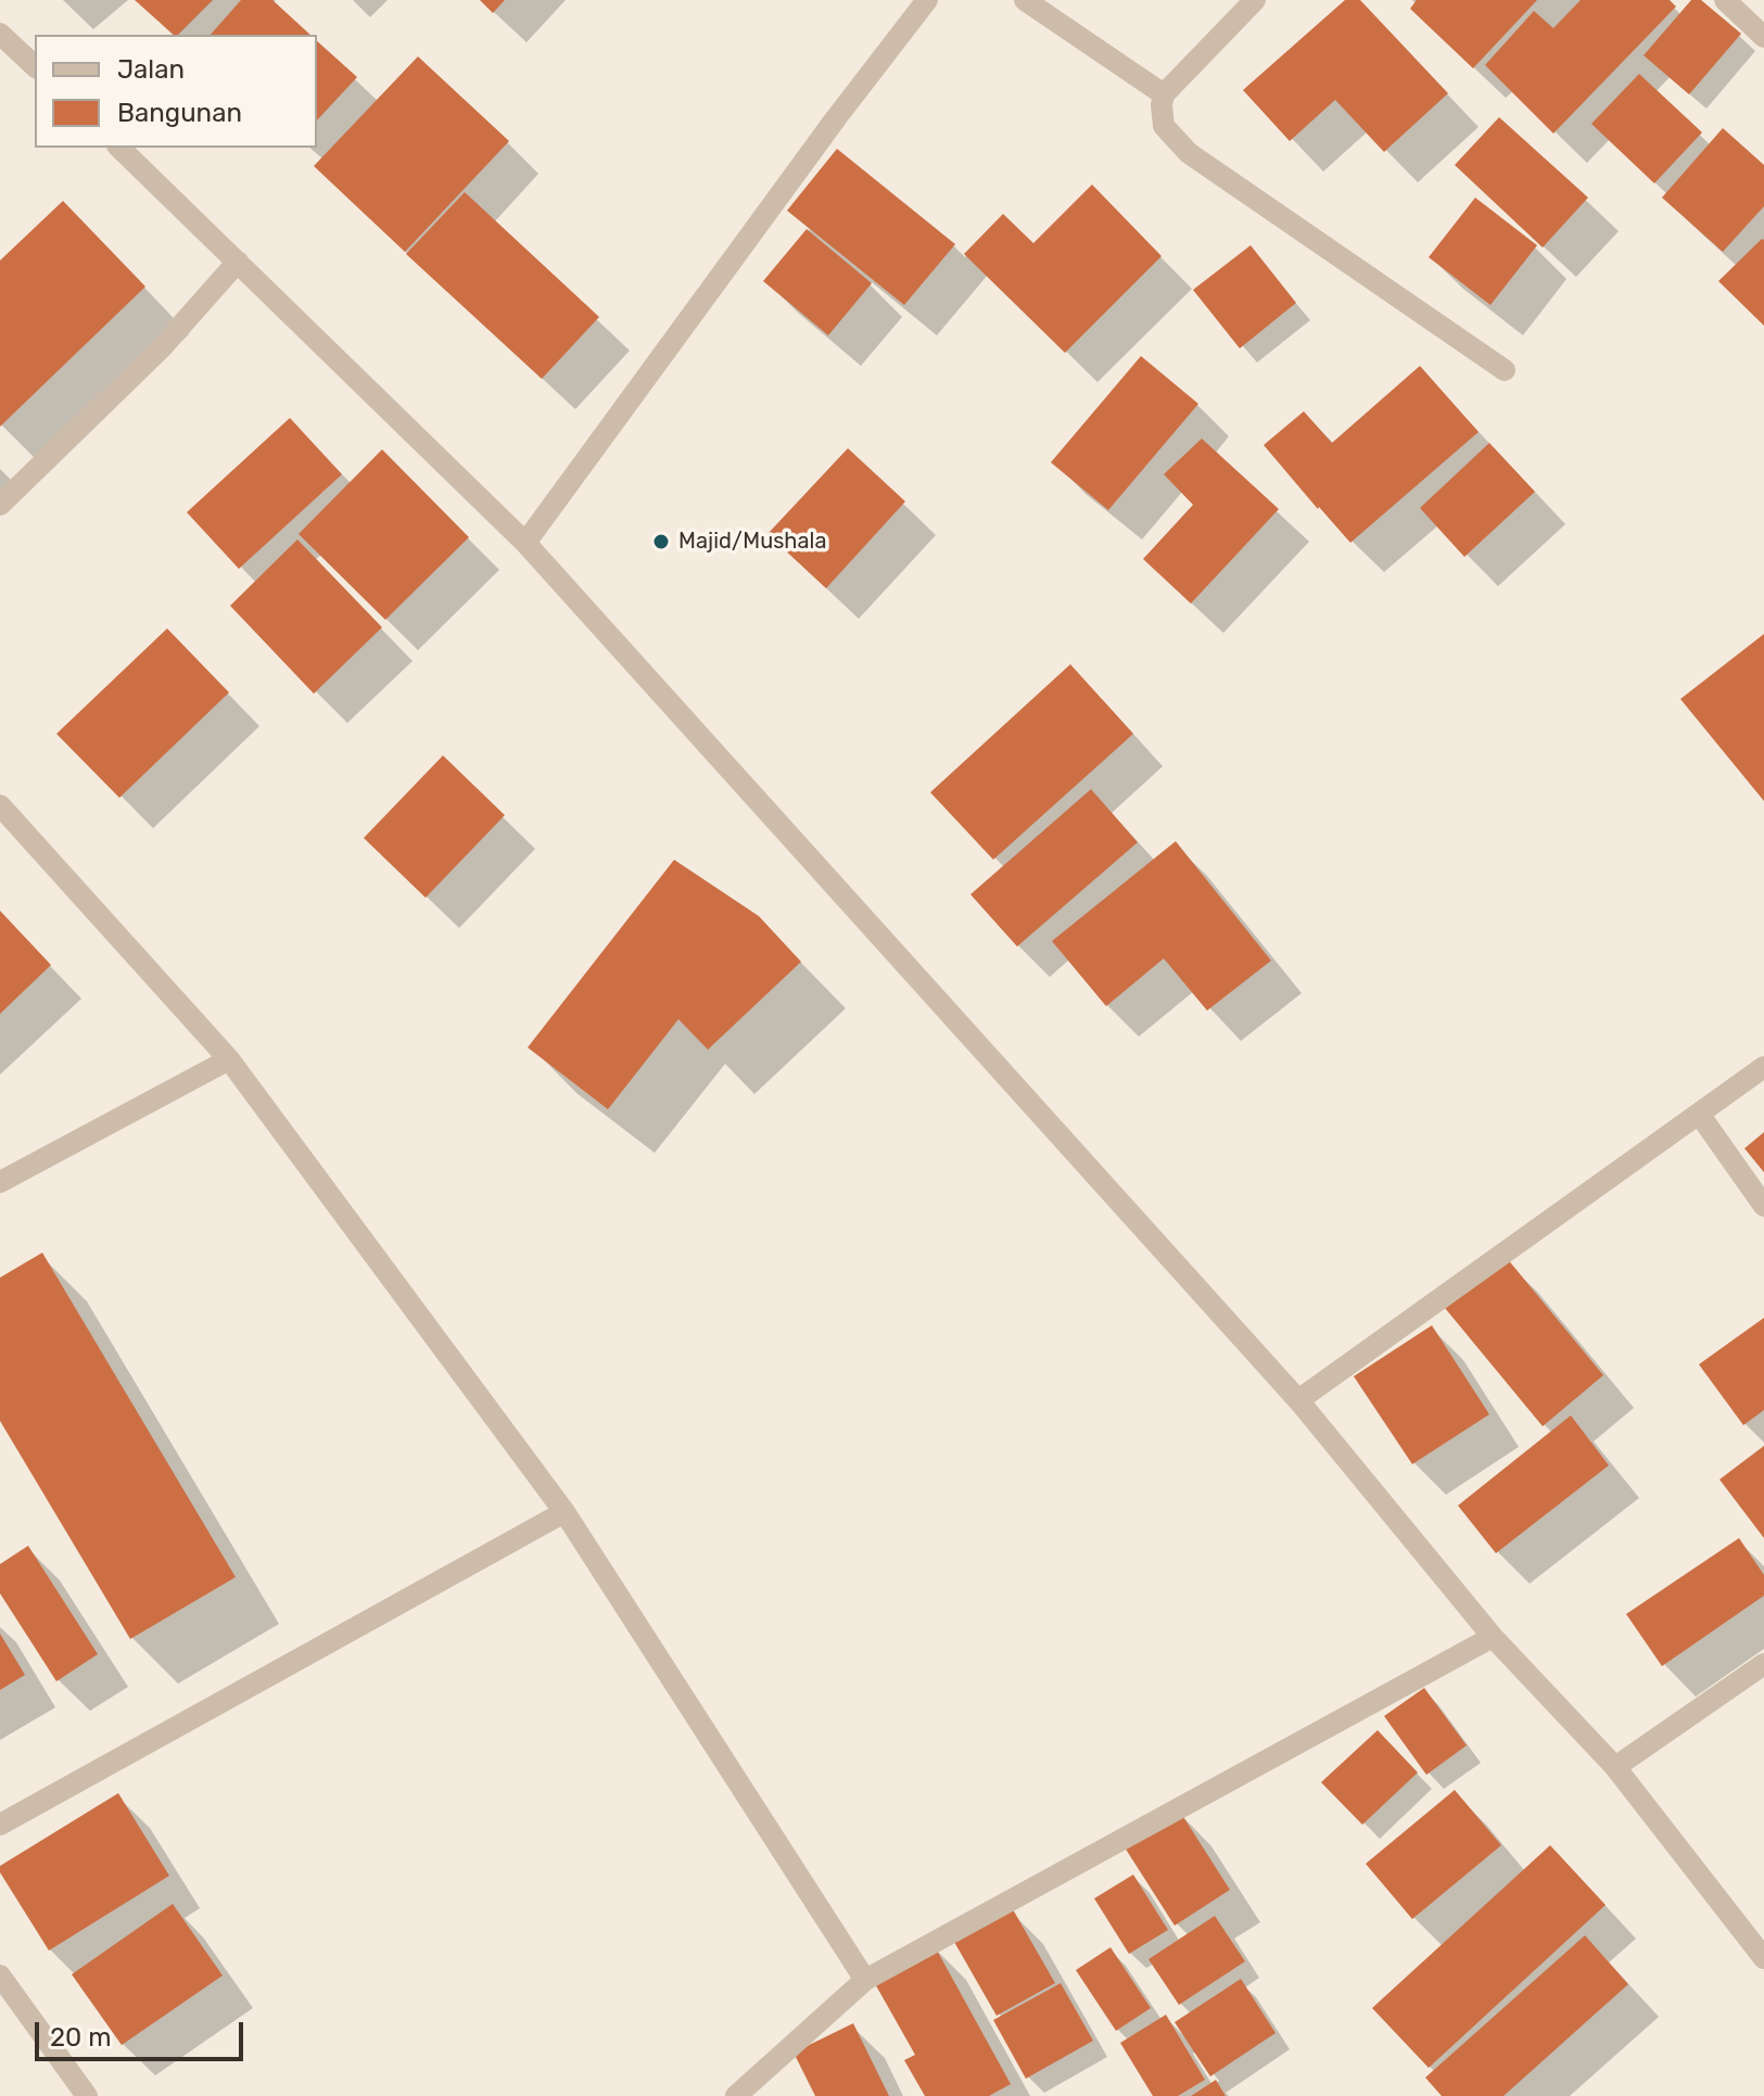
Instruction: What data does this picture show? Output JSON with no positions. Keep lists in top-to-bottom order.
{
  "places": ["Majid/Mushala"],
  "legend": ["Jalan", "Bangunan"],
  "scale_bar": "20 m"
}
